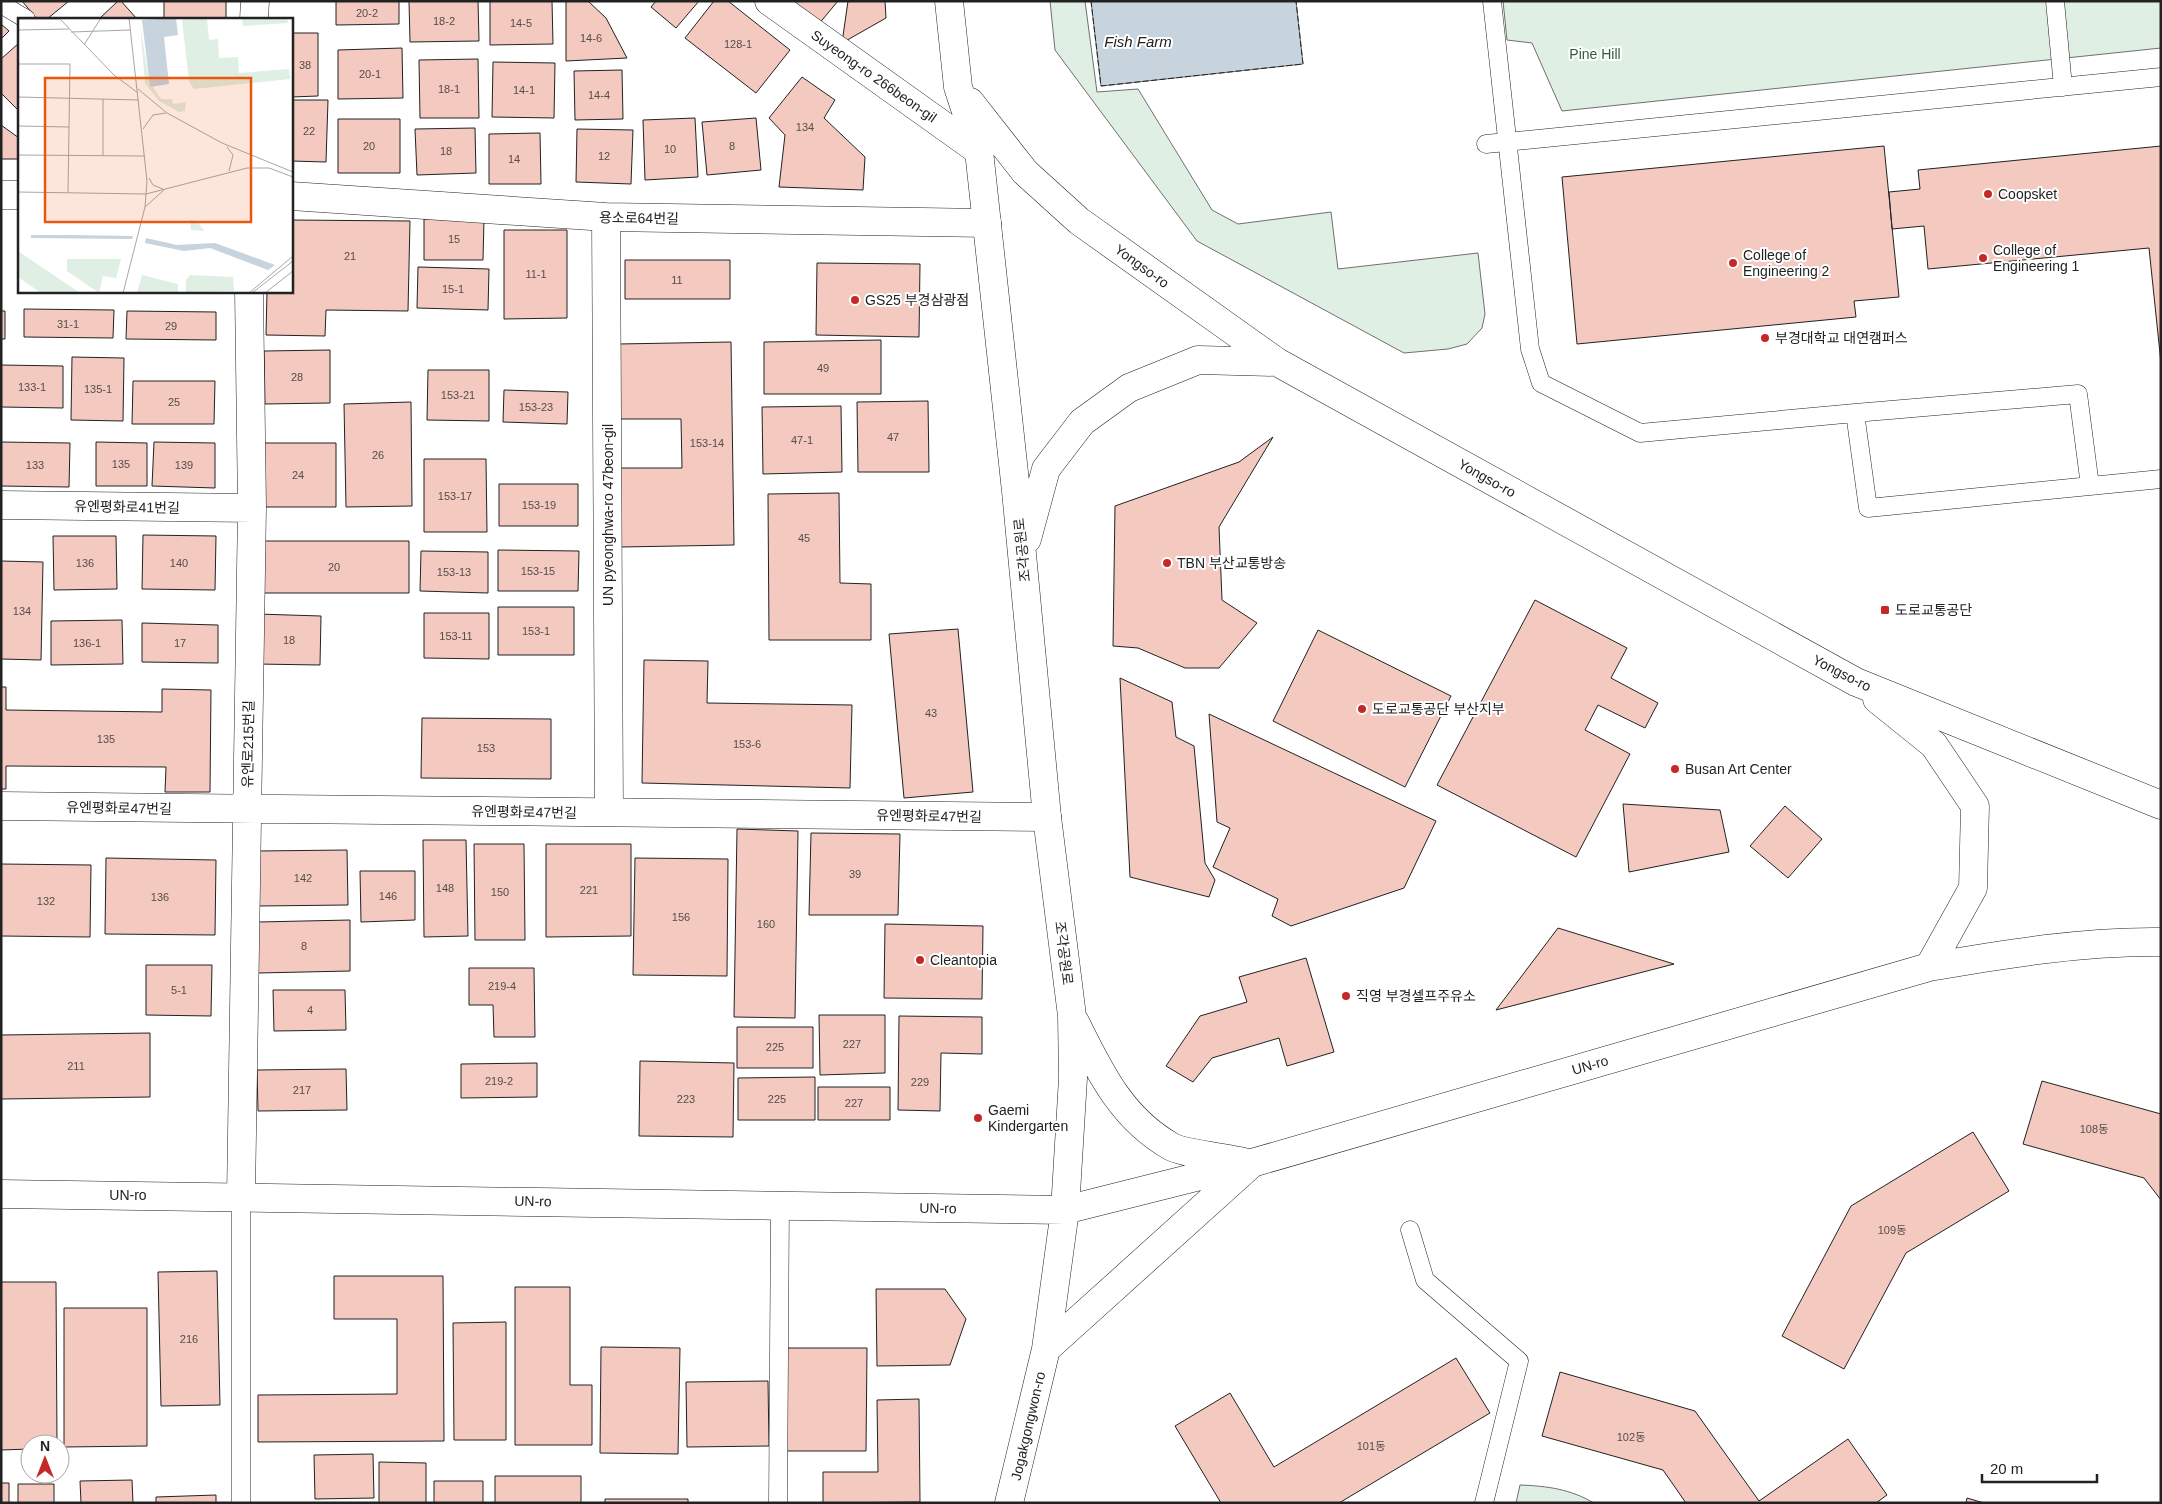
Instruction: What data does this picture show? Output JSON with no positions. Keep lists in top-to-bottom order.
{
  "streets": {
    "main road": [
      "Suyeong-ro 266beon-gil",
      "용소로64번길",
      "Yongso-ro",
      "유엔평화로41번길",
      "UN pyeonghwa-ro 47beon-gil",
      "조각공원로",
      "유엔로215번길",
      "유엔평화로47번길",
      "UN-ro",
      "Jogakgongwon-ro"
    ]
  },
  "crossings": [
    ["Suyeong-ro 266beon-gil", "조각공원로"],
    ["용소로64번길", "UN pyeonghwa-ro 47beon-gil"],
    ["용소로64번길", "조각공원로"],
    ["Yongso-ro", "조각공원로"],
    ["유엔평화로41번길", "유엔로215번길"],
    ["UN pyeonghwa-ro 47beon-gil", "유엔평화로47번길"],
    ["조각공원로", "유엔평화로47번길"],
    ["조각공원로", "Jogakgongwon-ro"],
    ["유엔로215번길", "유엔평화로47번길"],
    ["유엔로215번길", "UN-ro"],
    ["UN-ro", "Jogakgongwon-ro"]
  ],
  "water": ["Fish Farm"],
  "parks": ["Pine Hill"],
  "places": {
    "other": [
      "Coopsket",
      "College of Engineering 1",
      "College of Engineering 2",
      "GS25 부경삼광점",
      "부경대학교 대연캠퍼스",
      "TBN 부산교통방송",
      "도로교통공단 부산지부",
      "Busan Art Center",
      "Cleantopia",
      "직영 부경셀프주유소",
      "Gaemi Kindergarten"
    ],
    "transit": ["도로교통공단"]
  },
  "house_numbers": [
    "20-2",
    "18-2",
    "14-5",
    "14-6",
    "128-1",
    "38",
    "20-1",
    "18-1",
    "14-1",
    "14-4",
    "134",
    "22",
    "20",
    "8",
    "10",
    "18",
    "12",
    "14",
    "15",
    "21",
    "11-1",
    "11",
    "15-1",
    "31-1",
    "29",
    "49",
    "28",
    "133-1",
    "135-1",
    "153-21",
    "25",
    "153-23",
    "47",
    "47-1",
    "153-14",
    "26",
    "135",
    "133",
    "139",
    "24",
    "153-17",
    "153-19",
    "45",
    "136",
    "140",
    "20",
    "153-15",
    "153-13",
    "134",
    "153-1",
    "153-11",
    "18",
    "136-1",
    "17",
    "43",
    "135",
    "153-6",
    "153",
    "39",
    "142",
    "148",
    "221",
    "150",
    "146",
    "136",
    "132",
    "156",
    "160",
    "8",
    "219-4",
    "5-1",
    "4",
    "227",
    "225",
    "211",
    "219-2",
    "229",
    "217",
    "223",
    "225",
    "227",
    "108동",
    "109동",
    "216",
    "102동",
    "101동"
  ],
  "scale_bar": "20 m",
  "north": "top"
}
